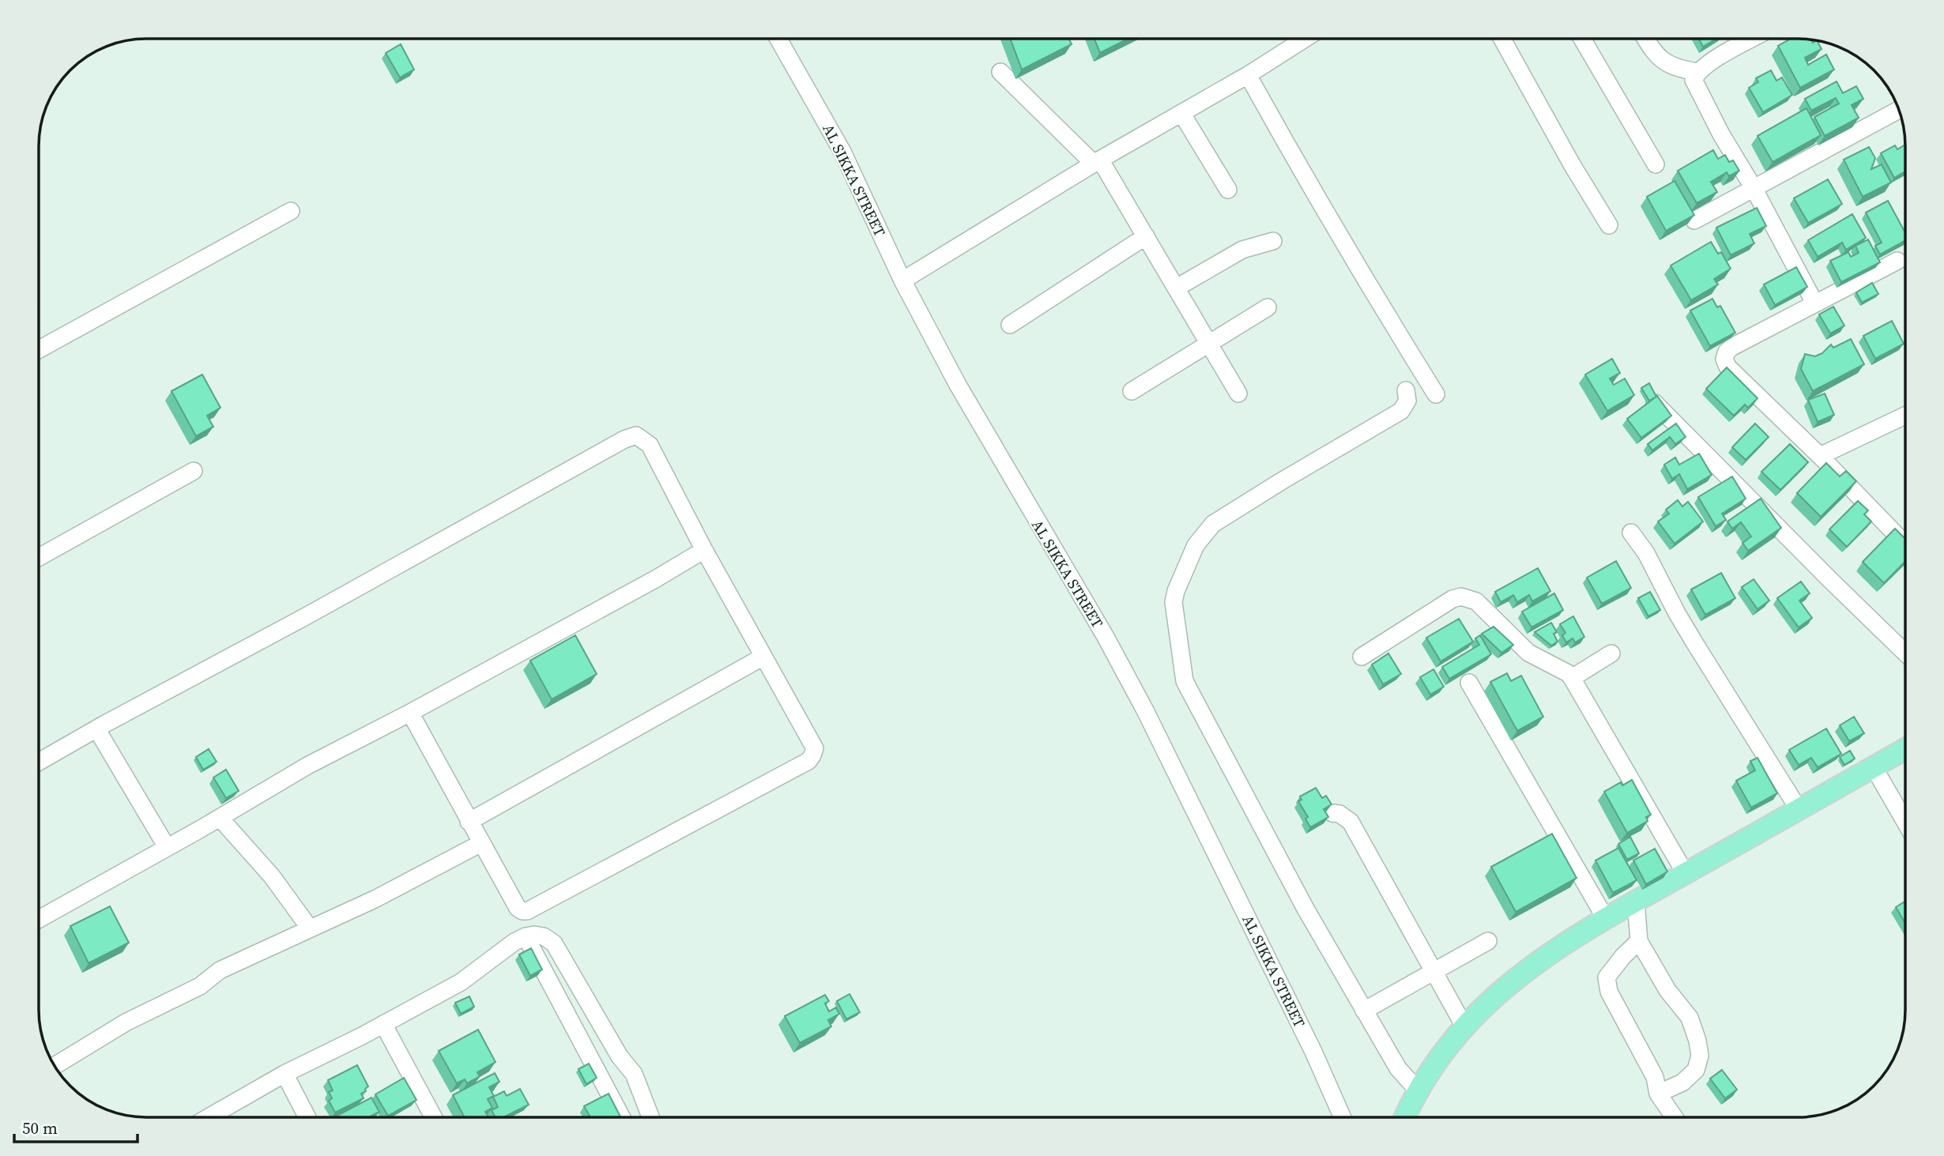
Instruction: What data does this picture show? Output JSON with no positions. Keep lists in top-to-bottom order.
{
  "streets": {
    "street": ["AL SIKKA STREET"]
  },
  "scale_bar": "50 m"
}
